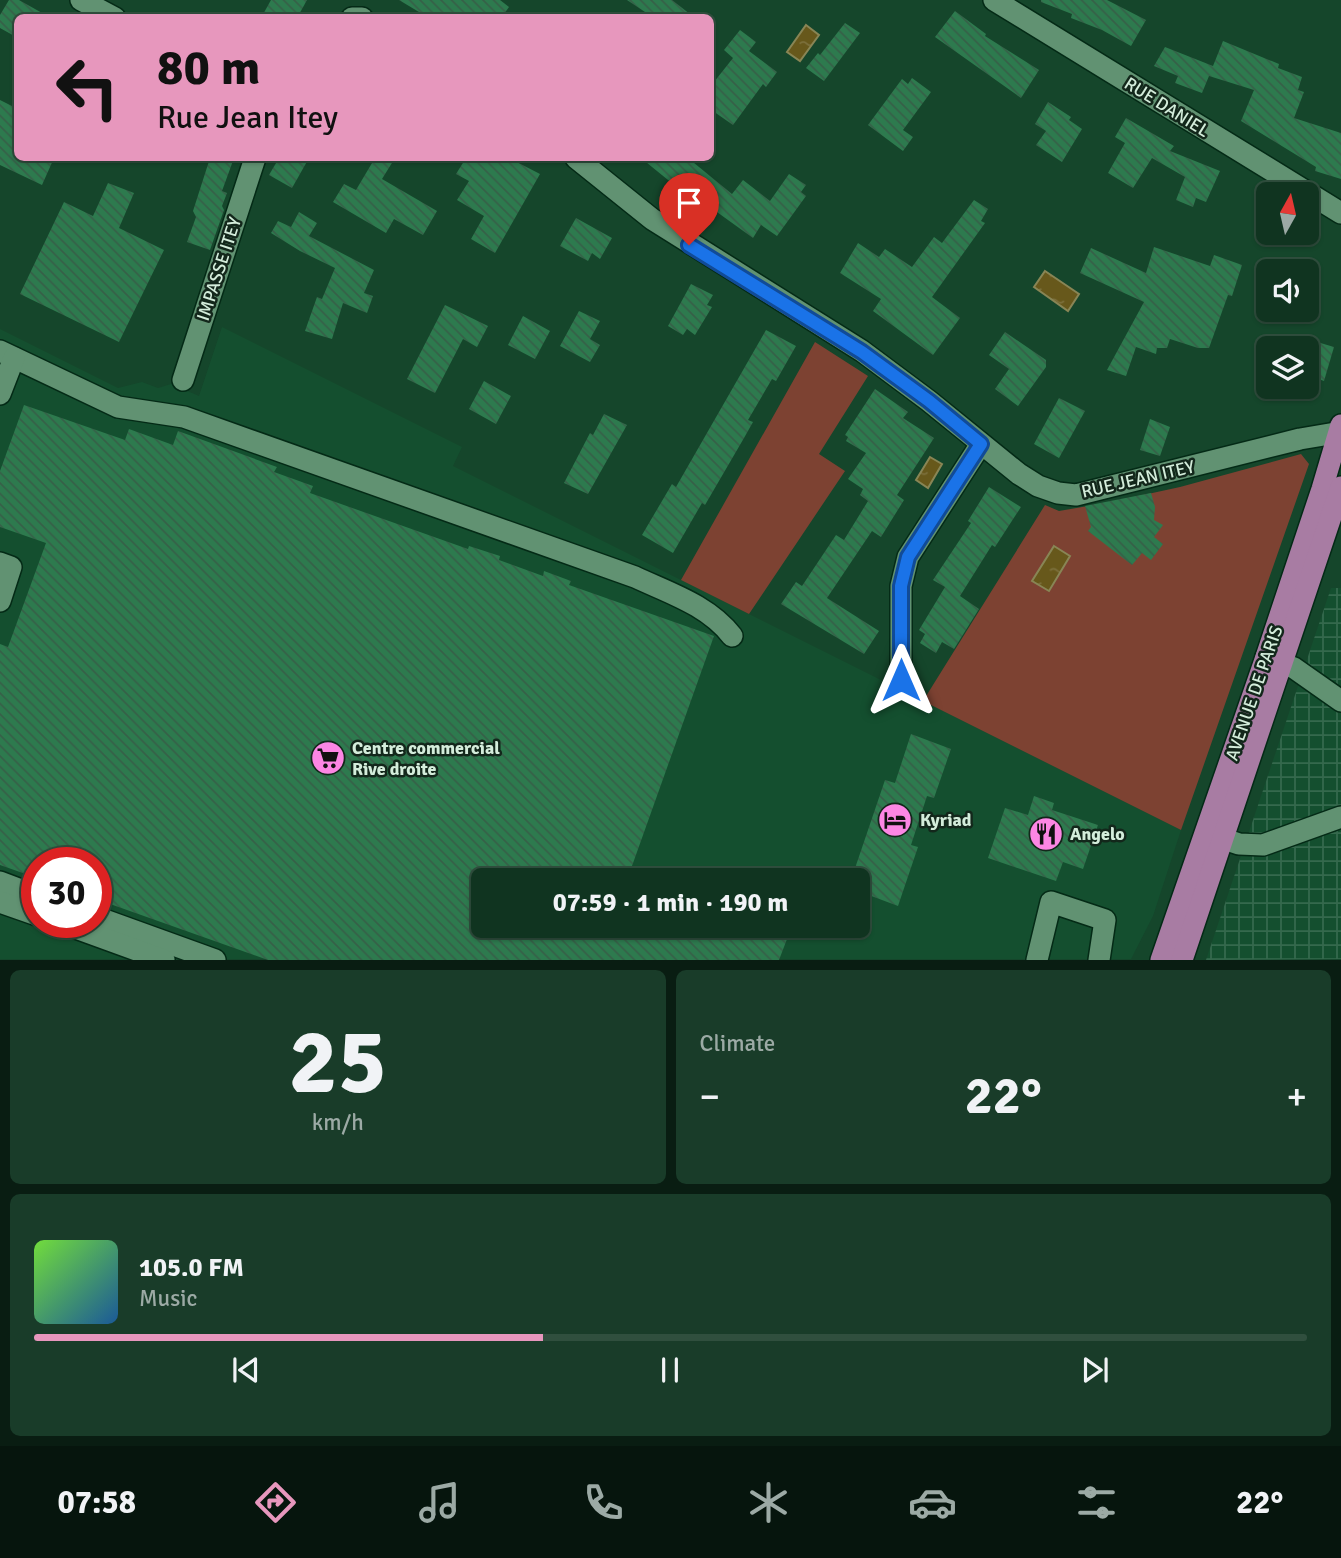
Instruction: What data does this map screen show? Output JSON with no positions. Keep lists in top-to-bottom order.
{
  "streets": {
    "main road": ["AVENUE DE PARIS"],
    "street": ["RUE DANIEL", "IMPASSE ITEY", "RUE JEAN ITEY"]
  },
  "crossings": [
    ["RUE JEAN ITEY", "AVENUE DE PARIS"]
  ],
  "places": {
    "supermarket": ["Centre commercial Rive droite"],
    "hotel": ["Kyriad"],
    "restaurant": ["Angelo"]
  },
  "north": "top",
  "page": {
    "turn": ["80 m", "Rue Jean Itey"],
    "limit": "30",
    "trip": "07:59 · 1 min · 190 m",
    "tile": [
      ["25", "km/h"],
      "Climate"
    ],
    "heat": ["−", "22°", "+"],
    "song": ["105.0 FM", "Music"],
    "tabs": ["07:58", "22°"]
  }
}
